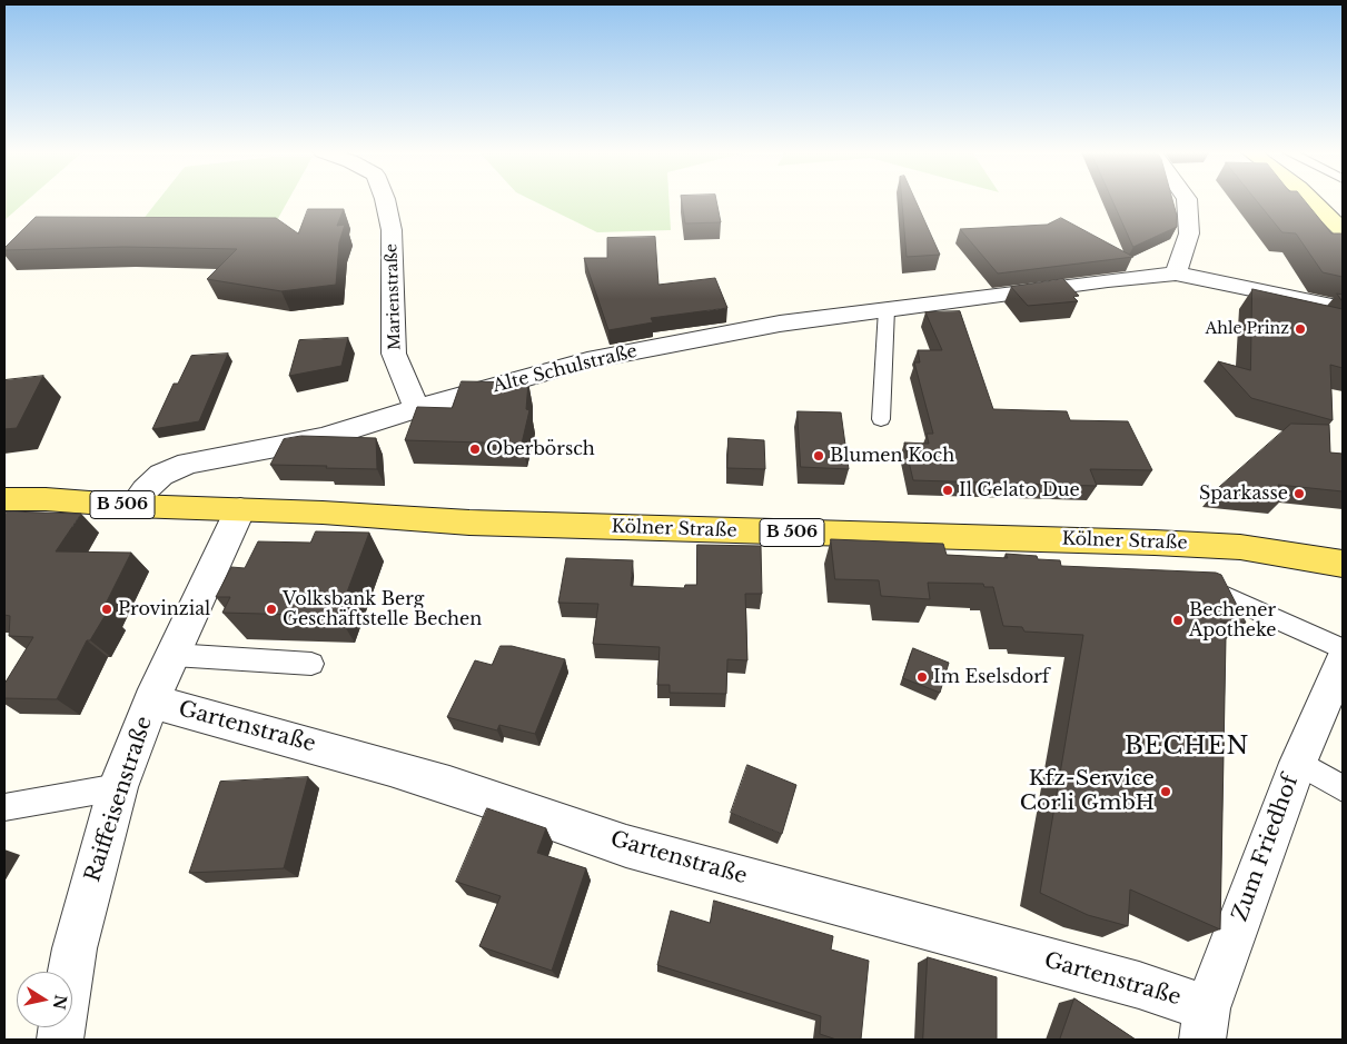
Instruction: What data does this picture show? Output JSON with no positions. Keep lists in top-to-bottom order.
{
  "streets": {
    "main road": ["B 506", "Kölner Straße"],
    "street": [
      "Marienstraße",
      "Alte Schulstraße",
      "Gartenstraße",
      "Raiffeisenstraße",
      "Zum Friedhof"
    ]
  },
  "crossings": [
    ["Marienstraße", "Alte Schulstraße"],
    ["Alte Schulstraße", "Kölner Straße"],
    ["Kölner Straße", "Raiffeisenstraße"],
    ["Gartenstraße", "Raiffeisenstraße"],
    ["Gartenstraße", "Zum Friedhof"]
  ],
  "districts": ["BECHEN"],
  "places": [
    "Ahle Prinz",
    "Oberbörsch",
    "Blumen Koch",
    "Il Gelato Due",
    "Sparkasse",
    "Provinzial",
    "Volksbank Berg Geschäftstelle Bechen",
    "Bechener Apotheke",
    "Im Eselsdorf",
    "Kfz-Service Corli GmbH"
  ],
  "north": "right"
}
